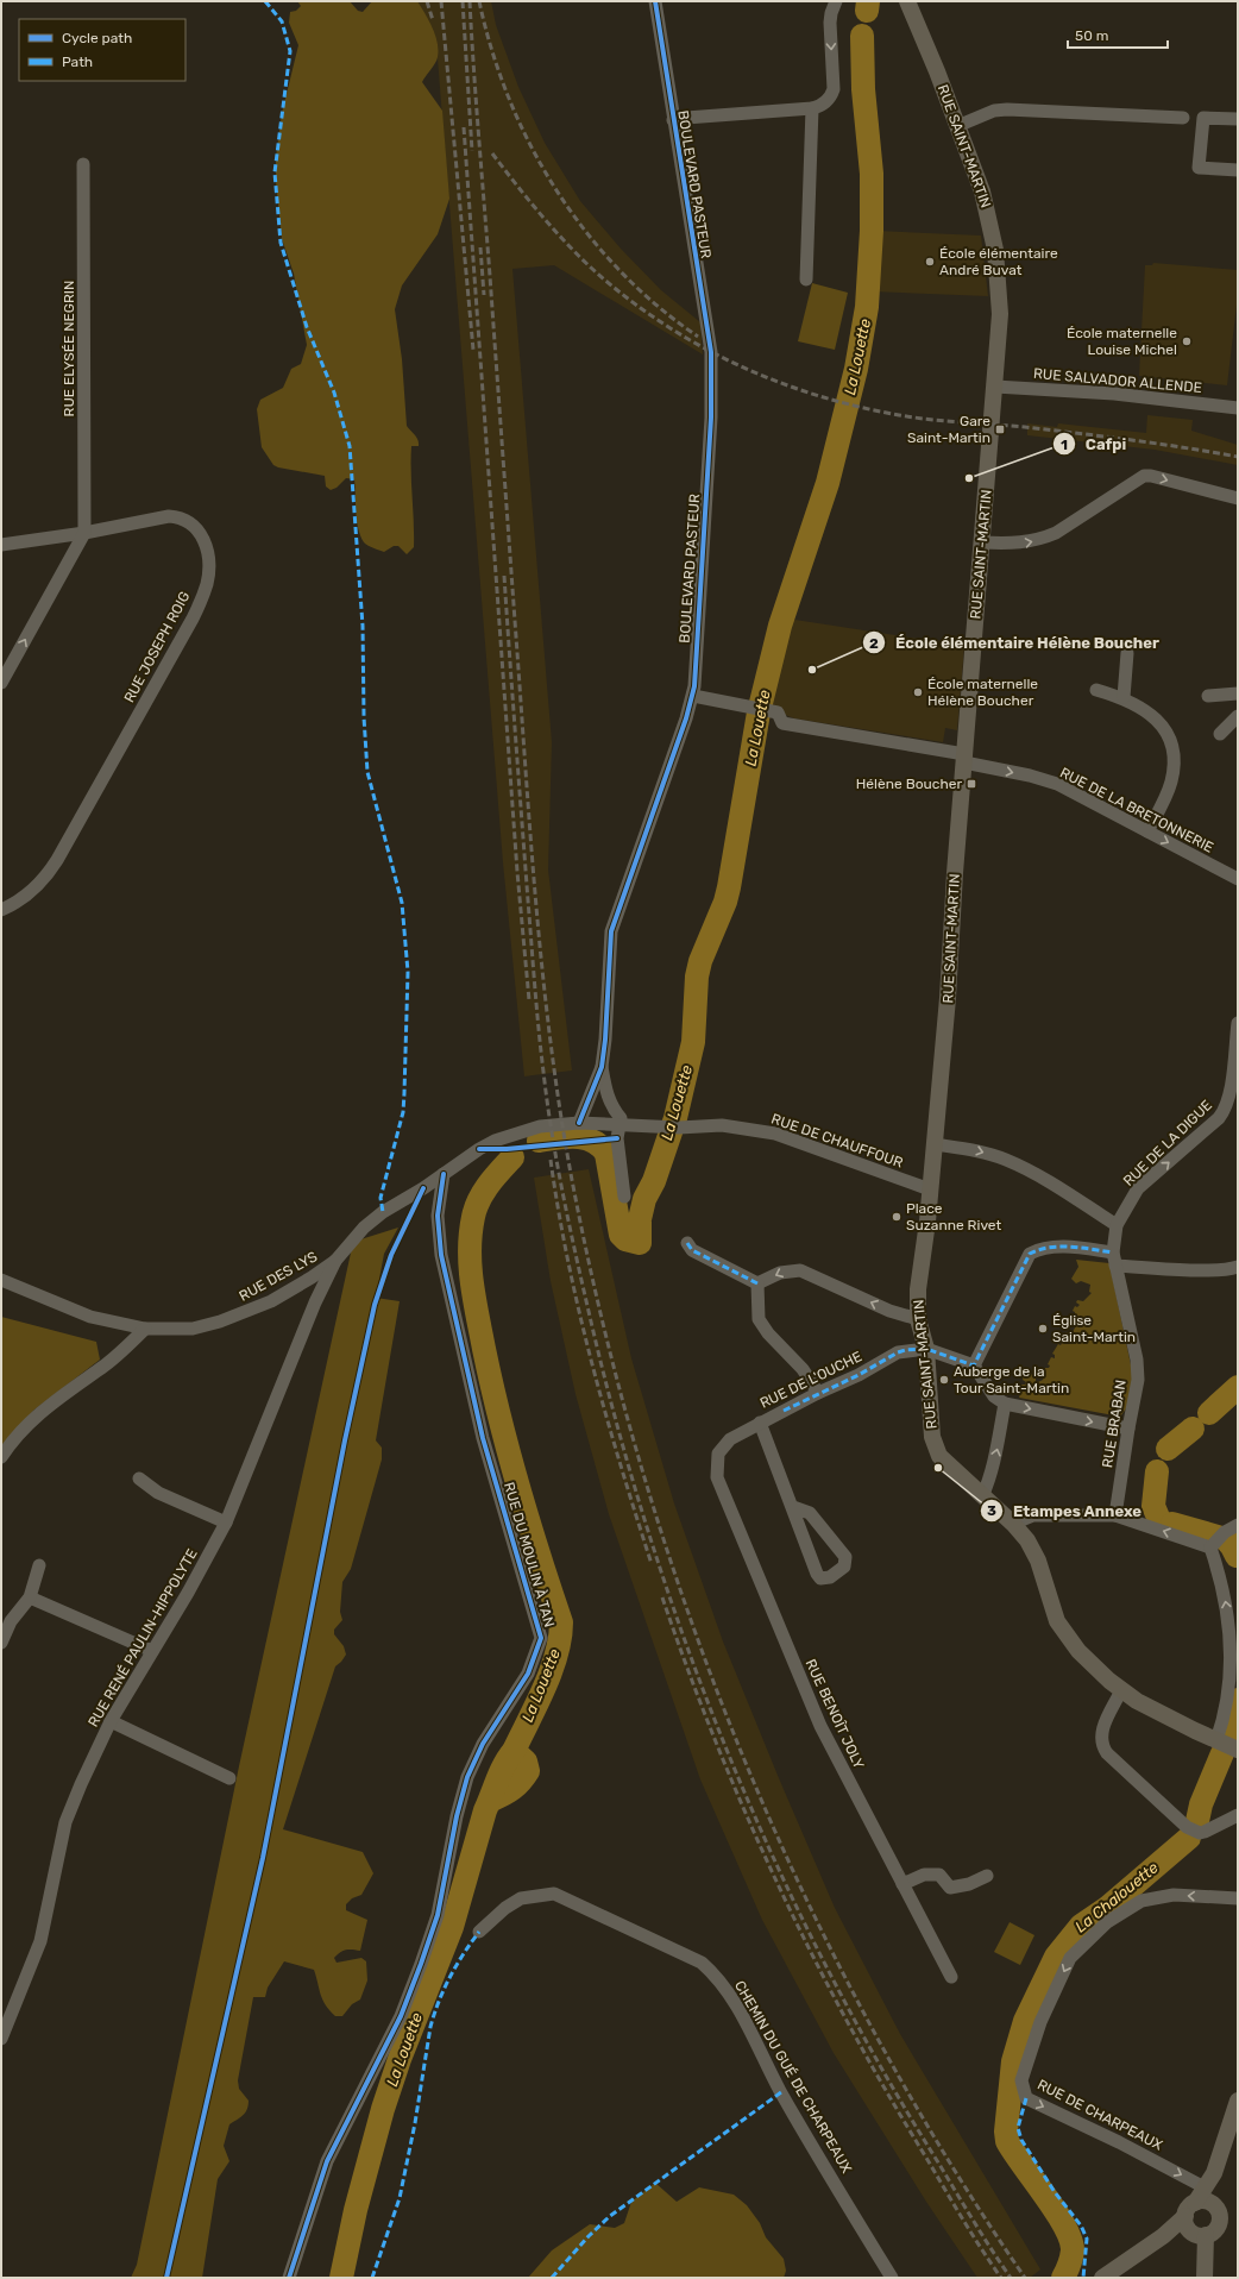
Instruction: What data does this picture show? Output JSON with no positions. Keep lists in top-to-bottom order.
{
  "streets": {
    "main road": ["RUE SAINT-MARTIN"],
    "street": [
      "BOULEVARD PASTEUR",
      "RUE ELYSÉE NEGRIN",
      "RUE SALVADOR ALLENDE",
      "RUE JOSEPH ROIG",
      "RUE DE LA BRETONNERIE",
      "RUE DE CHAUFFOUR",
      "RUE DE LA DIGUE",
      "RUE DES LYS",
      "RUE DE L'OUCHE",
      "RUE BRABAN",
      "RUE DU MOULIN À TAN",
      "RUE RENÉ PAULIN-HIPPOLYTE",
      "RUE BENOÎT JOLY",
      "CHEMIN DU GUÉ DE CHARPEAUX",
      "RUE DE CHARPEAUX"
    ]
  },
  "crossings": [
    ["RUE SAINT-MARTIN", "RUE SALVADOR ALLENDE"],
    ["RUE SAINT-MARTIN", "RUE DE LA BRETONNERIE"],
    ["RUE SAINT-MARTIN", "RUE DE CHAUFFOUR"],
    ["RUE SAINT-MARTIN", "RUE DE L'OUCHE"],
    ["BOULEVARD PASTEUR", "RUE DE LA BRETONNERIE"],
    ["BOULEVARD PASTEUR", "RUE DE CHAUFFOUR"],
    ["RUE ELYSÉE NEGRIN", "RUE JOSEPH ROIG"],
    ["RUE DE CHAUFFOUR", "RUE DES LYS"],
    ["RUE DE CHAUFFOUR", "RUE DU MOULIN À TAN"],
    ["RUE DE LA DIGUE", "RUE BRABAN"],
    ["RUE DES LYS", "RUE RENÉ PAULIN-HIPPOLYTE"],
    ["RUE DE L'OUCHE", "RUE BENOÎT JOLY"]
  ],
  "one_way": ["RUE DE LA BRETONNERIE", "RUE DE LA DIGUE"],
  "water": ["La Louette", "La Chalouette"],
  "places": {
    "other": [
      "École élémentaire André Buvat",
      "École maternelle Louise Michel",
      "Cafpi",
      "École élémentaire Hélène Boucher",
      "École maternelle Hélène Boucher",
      "Place Suzanne Rivet",
      "Église Saint-Martin",
      "Auberge de la Tour Saint-Martin",
      "Etampes Annexe"
    ],
    "transit": ["Gare Saint-Martin", "Hélène Boucher"]
  },
  "legend": ["Cycle path", "Path"],
  "scale_bar": "50 m"
}
